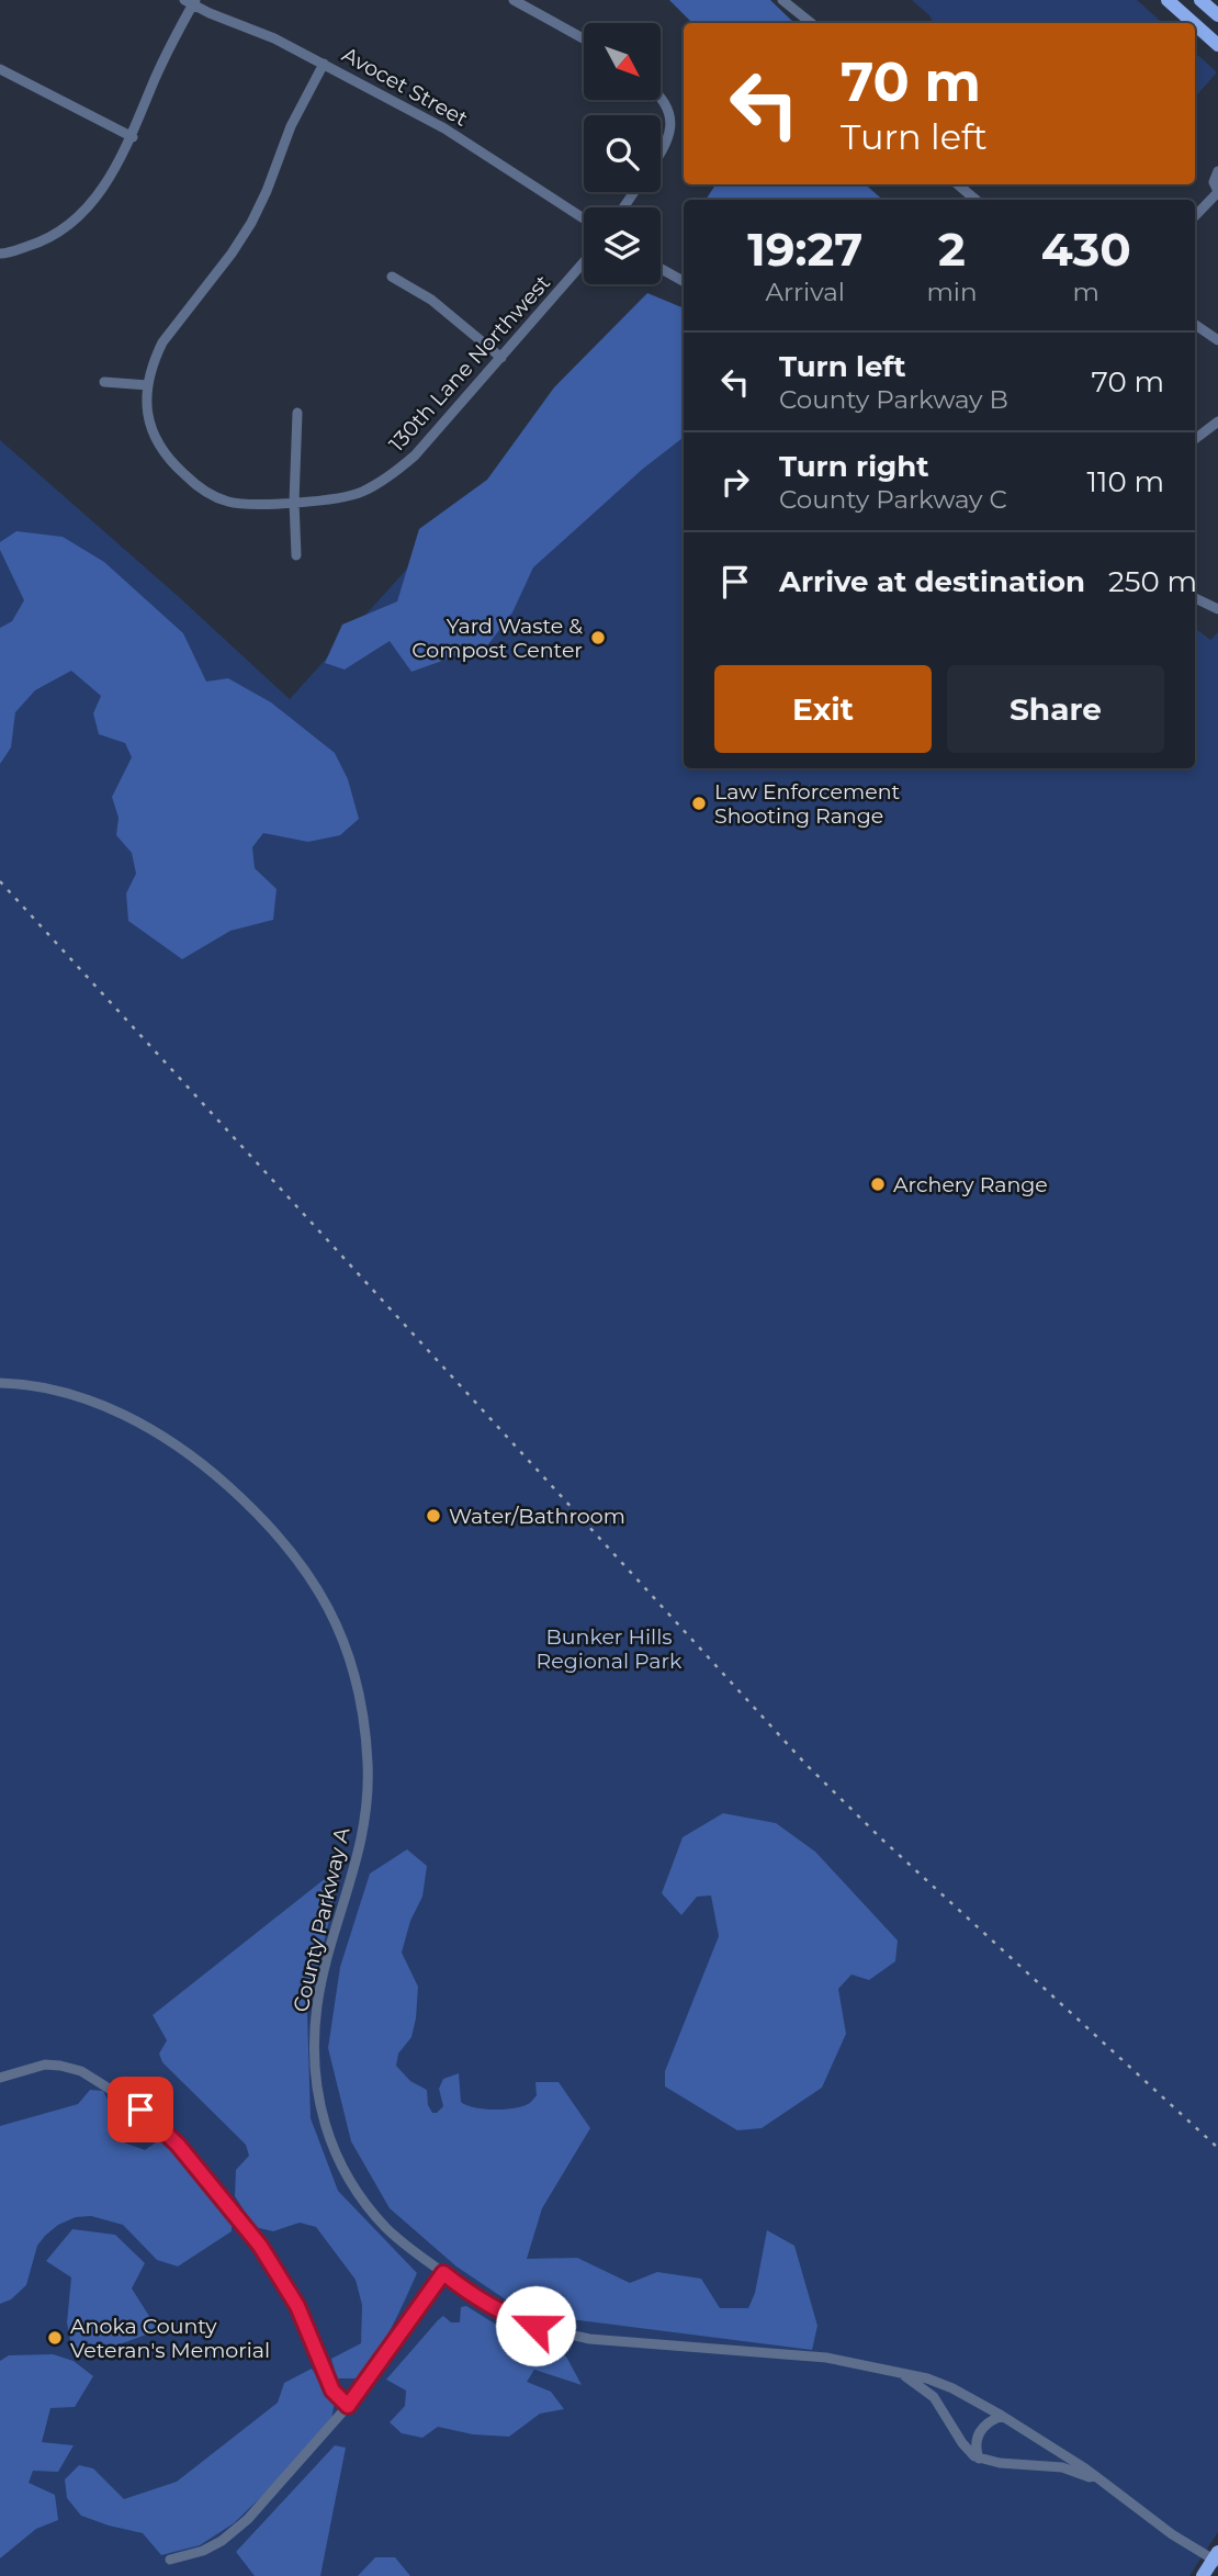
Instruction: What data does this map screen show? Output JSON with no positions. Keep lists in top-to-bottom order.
{
  "streets": {
    "street": ["Avocet Street", "130th Lane Northwest", "County Parkway A"]
  },
  "parks": ["Bunker Hills Regional Park"],
  "places": [
    "Yard Waste & Compost Center",
    "Law Enforcement Shooting Range",
    "Archery Range",
    "Water/Bathroom",
    "Anoka County Veteran's Memorial"
  ],
  "north": "bottom right",
  "page": {
    "turn": ["70 m", "Turn left"],
    "eta": [
      "19:27",
      "Arrival",
      "2",
      "min",
      "430",
      "m"
    ],
    "list": [
      {
        "name": "Turn left",
        "note": "County Parkway B",
        "value": "70 m"
      },
      {
        "name": "Turn right",
        "note": "County Parkway C",
        "value": "110 m"
      },
      {
        "name": "Arrive at destination",
        "value": "250 m"
      }
    ],
    "buttons": ["Exit", "Share"]
  }
}
